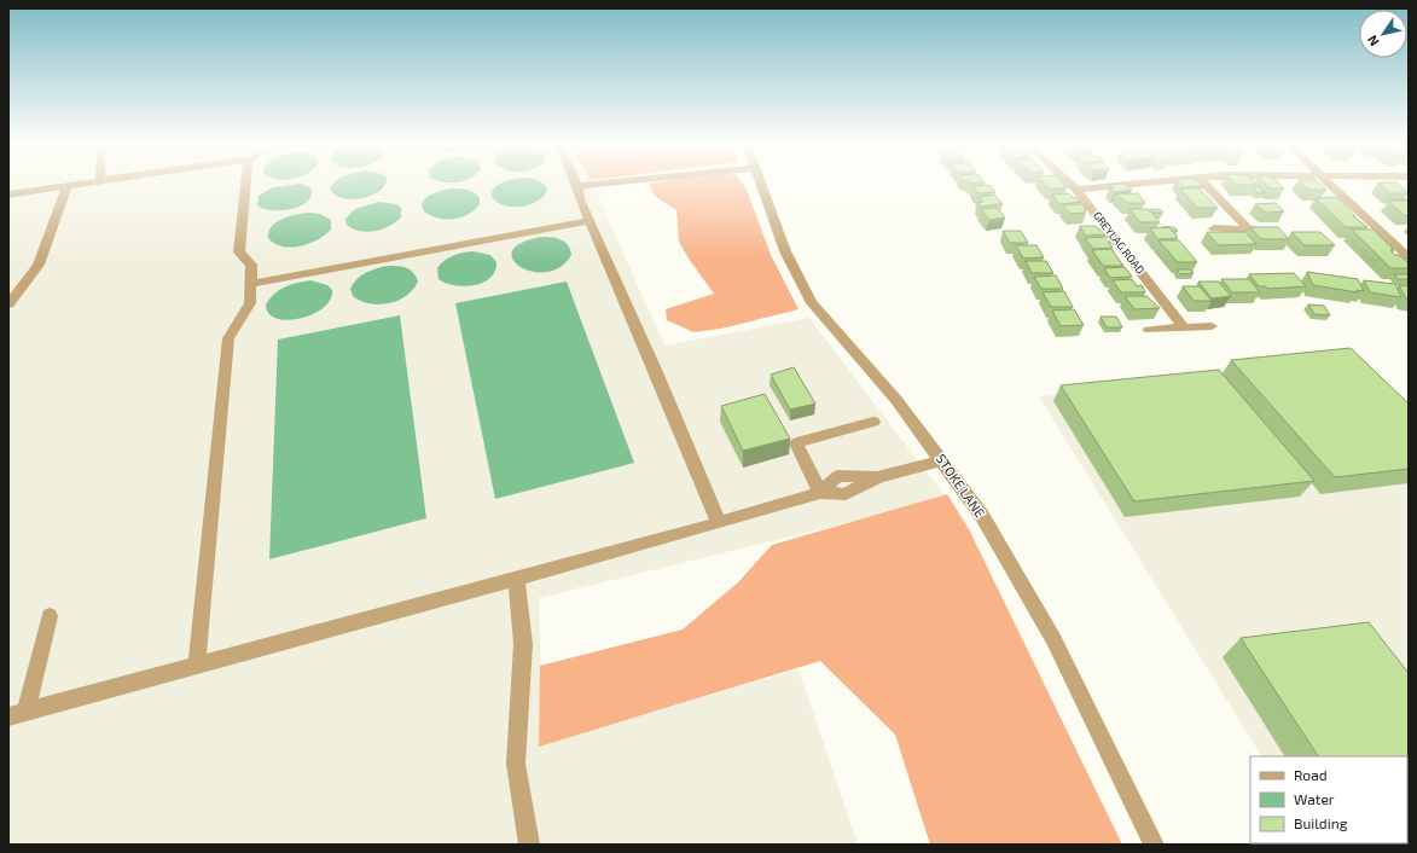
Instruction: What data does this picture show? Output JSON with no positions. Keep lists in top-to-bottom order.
{
  "streets": {
    "street": ["GREYLAG ROAD", "STOKE LANE"]
  },
  "legend": ["Road", "Water", "Building"],
  "north": "bottom left"
}
